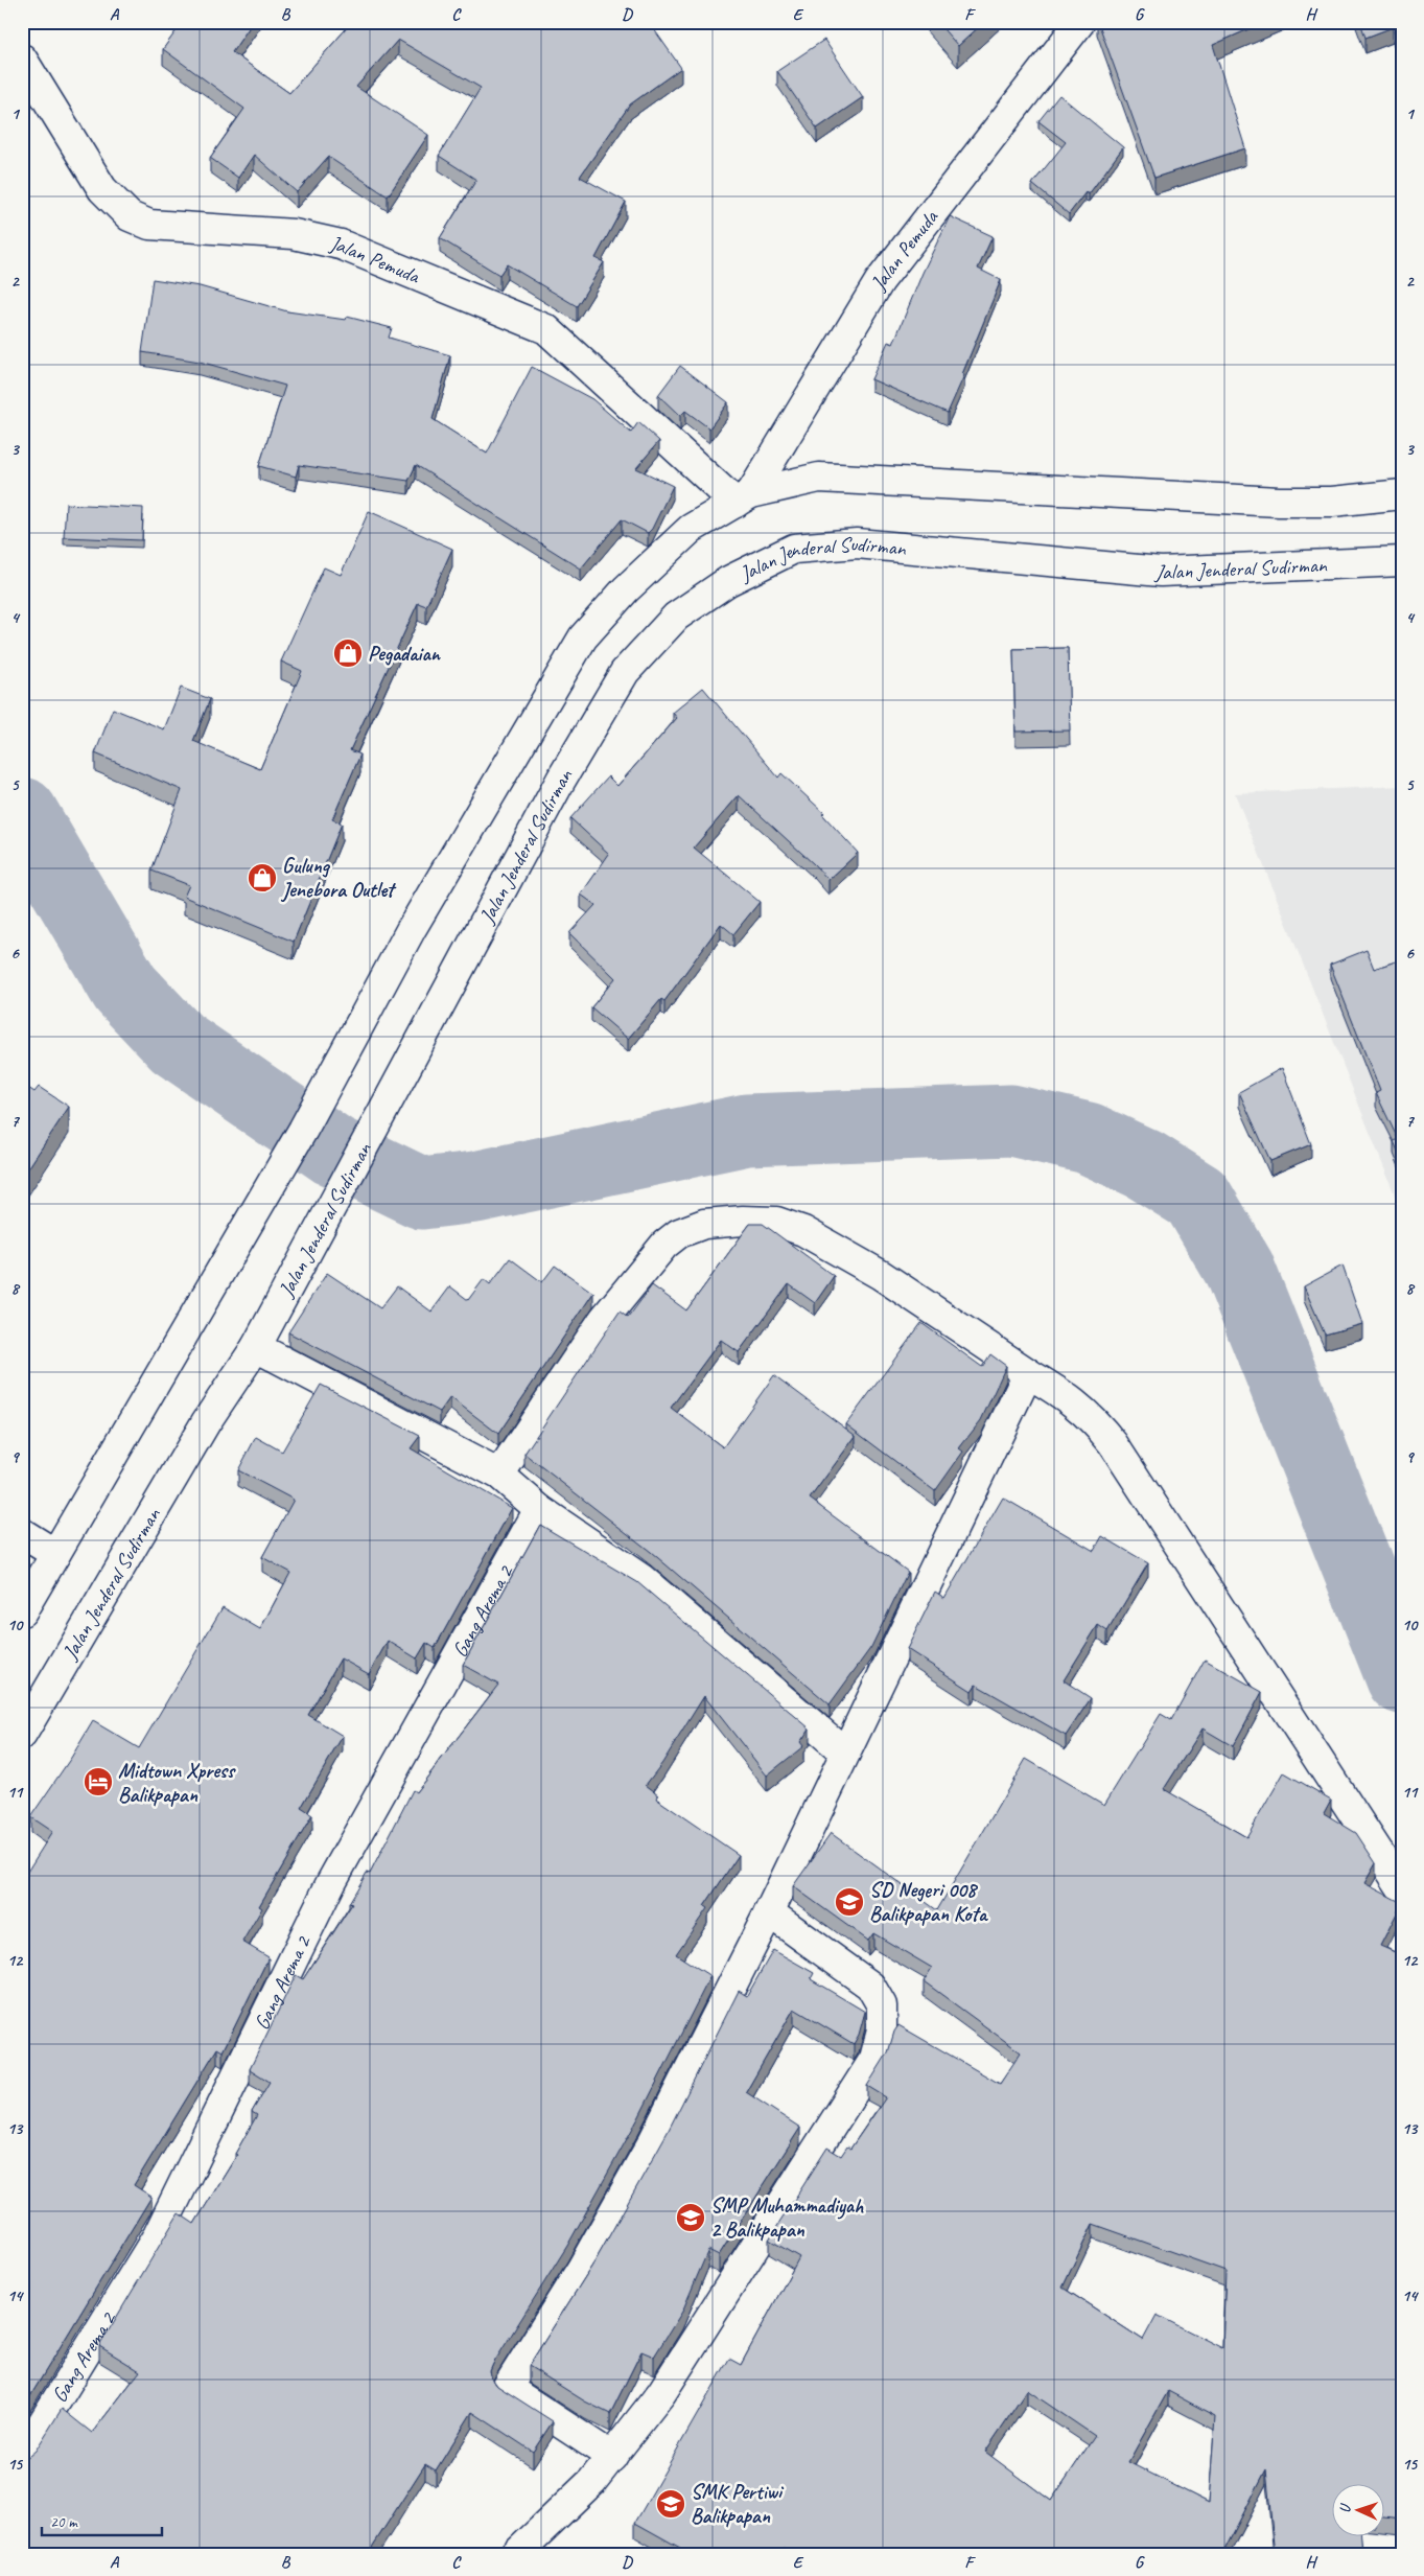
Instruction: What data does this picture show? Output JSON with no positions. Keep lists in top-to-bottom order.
{
  "streets": {
    "main road": ["Jalan Pemuda", "Jalan Jenderal Sudirman", "Gang Arema 2"]
  },
  "places": {
    "shop": ["Pegadaian", "Gulung Jenebora Outlet"],
    "hotel": ["Midtown Xpress Balikpapan"],
    "school or university": ["SD Negeri 008 Balikpapan Kota", "SMP Muhammadiyah 2 Balikpapan", "SMK Pertiwi Balikpapan"]
  },
  "scale_bar": "20 m",
  "north": "left",
  "grid": {
    "columns": [
      "A",
      "B",
      "C",
      "D",
      "E",
      "F",
      "G",
      "H"
    ],
    "rows": [
      "1",
      "2",
      "3",
      "4",
      "5",
      "6",
      "7",
      "8",
      "9",
      "10",
      "11",
      "12",
      "13",
      "14",
      "15"
    ]
  }
}
